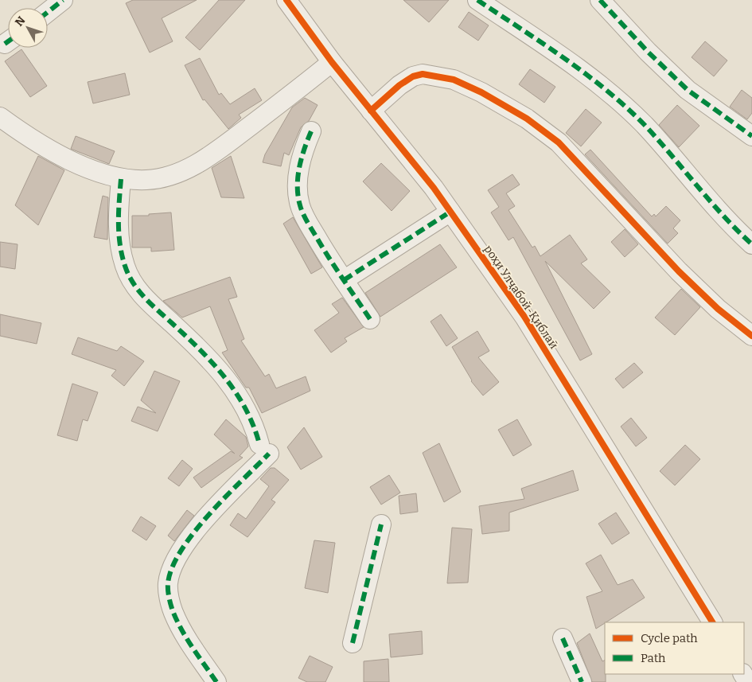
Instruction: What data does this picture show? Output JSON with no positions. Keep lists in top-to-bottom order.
{
  "streets": {
    "street": ["роҳи Улҷабой-Қиблаӣ"]
  },
  "legend": ["Cycle path", "Path"],
  "north": "top left"
}
